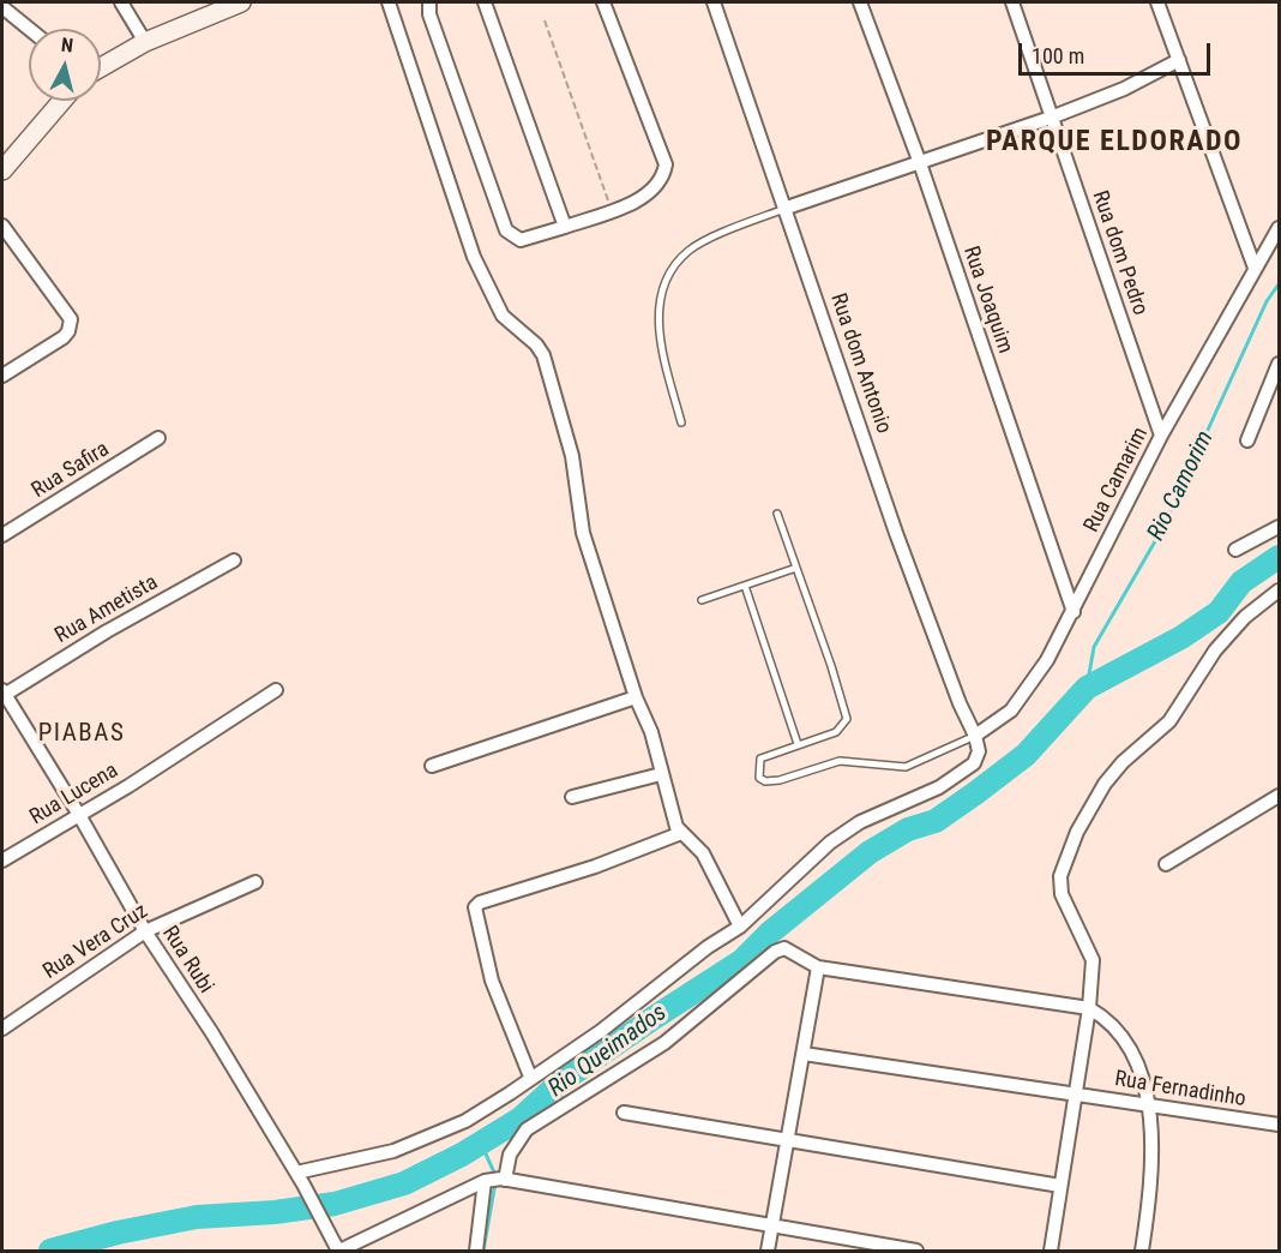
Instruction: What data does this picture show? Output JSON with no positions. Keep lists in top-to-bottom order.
{
  "streets": {
    "street": [
      "Rua dom Pedro",
      "Rua Joaquim",
      "Rua dom Antonio",
      "Rua Safira",
      "Rua Camarim",
      "Rua Ametista",
      "Rua Lucena",
      "Rua Vera Cruz",
      "Rua Rubi",
      "Rua Fernadinho"
    ]
  },
  "crossings": [
    ["Rua dom Pedro", "Rua Camarim"],
    ["Rua Joaquim", "Rua Camarim"],
    ["Rua dom Antonio", "Rua Camarim"],
    ["Rua Ametista", "Rua Rubi"],
    ["Rua Lucena", "Rua Rubi"],
    ["Rua Vera Cruz", "Rua Rubi"]
  ],
  "districts": ["PARQUE ELDORADO", "PIABAS"],
  "water": ["Rio Camorim", "Rio Queimados"],
  "scale_bar": "100 m",
  "north": "top"
}
